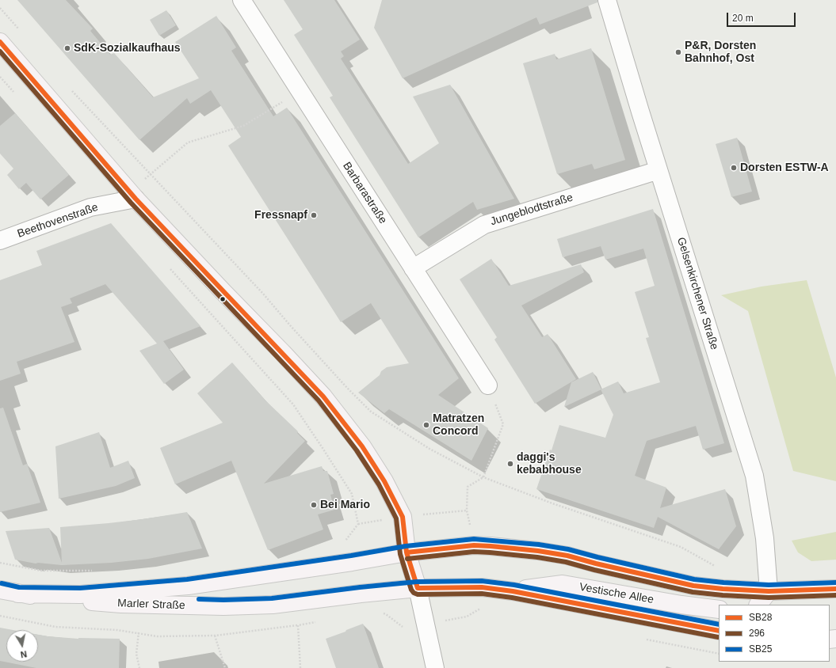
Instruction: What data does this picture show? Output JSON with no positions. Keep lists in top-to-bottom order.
{
  "streets": {
    "main road": ["Vestische Allee", "Marler Straße"],
    "street": [
      "Barbarastraße",
      "Jungeblodtstraße",
      "Beethovenstraße",
      "Gelsenkirchener Straße"
    ]
  },
  "crossings": [
    ["Barbarastraße", "Jungeblodtstraße"],
    ["Jungeblodtstraße", "Gelsenkirchener Straße"],
    ["Gelsenkirchener Straße", "Vestische Allee"],
    ["Vestische Allee", "Marler Straße"]
  ],
  "places": [
    "SdK-Sozialkaufhaus",
    "P&R, Dorsten Bahnhof, Ost",
    "Dorsten ESTW-A",
    "Fressnapf",
    "Matratzen Concord",
    "daggi's kebabhouse",
    "Bei Mario"
  ],
  "lines": ["transit line SB28", "transit line 296", "transit line SB25"],
  "legend": ["SB28", "296", "SB25"],
  "scale_bar": "20 m",
  "north": "bottom"
}
